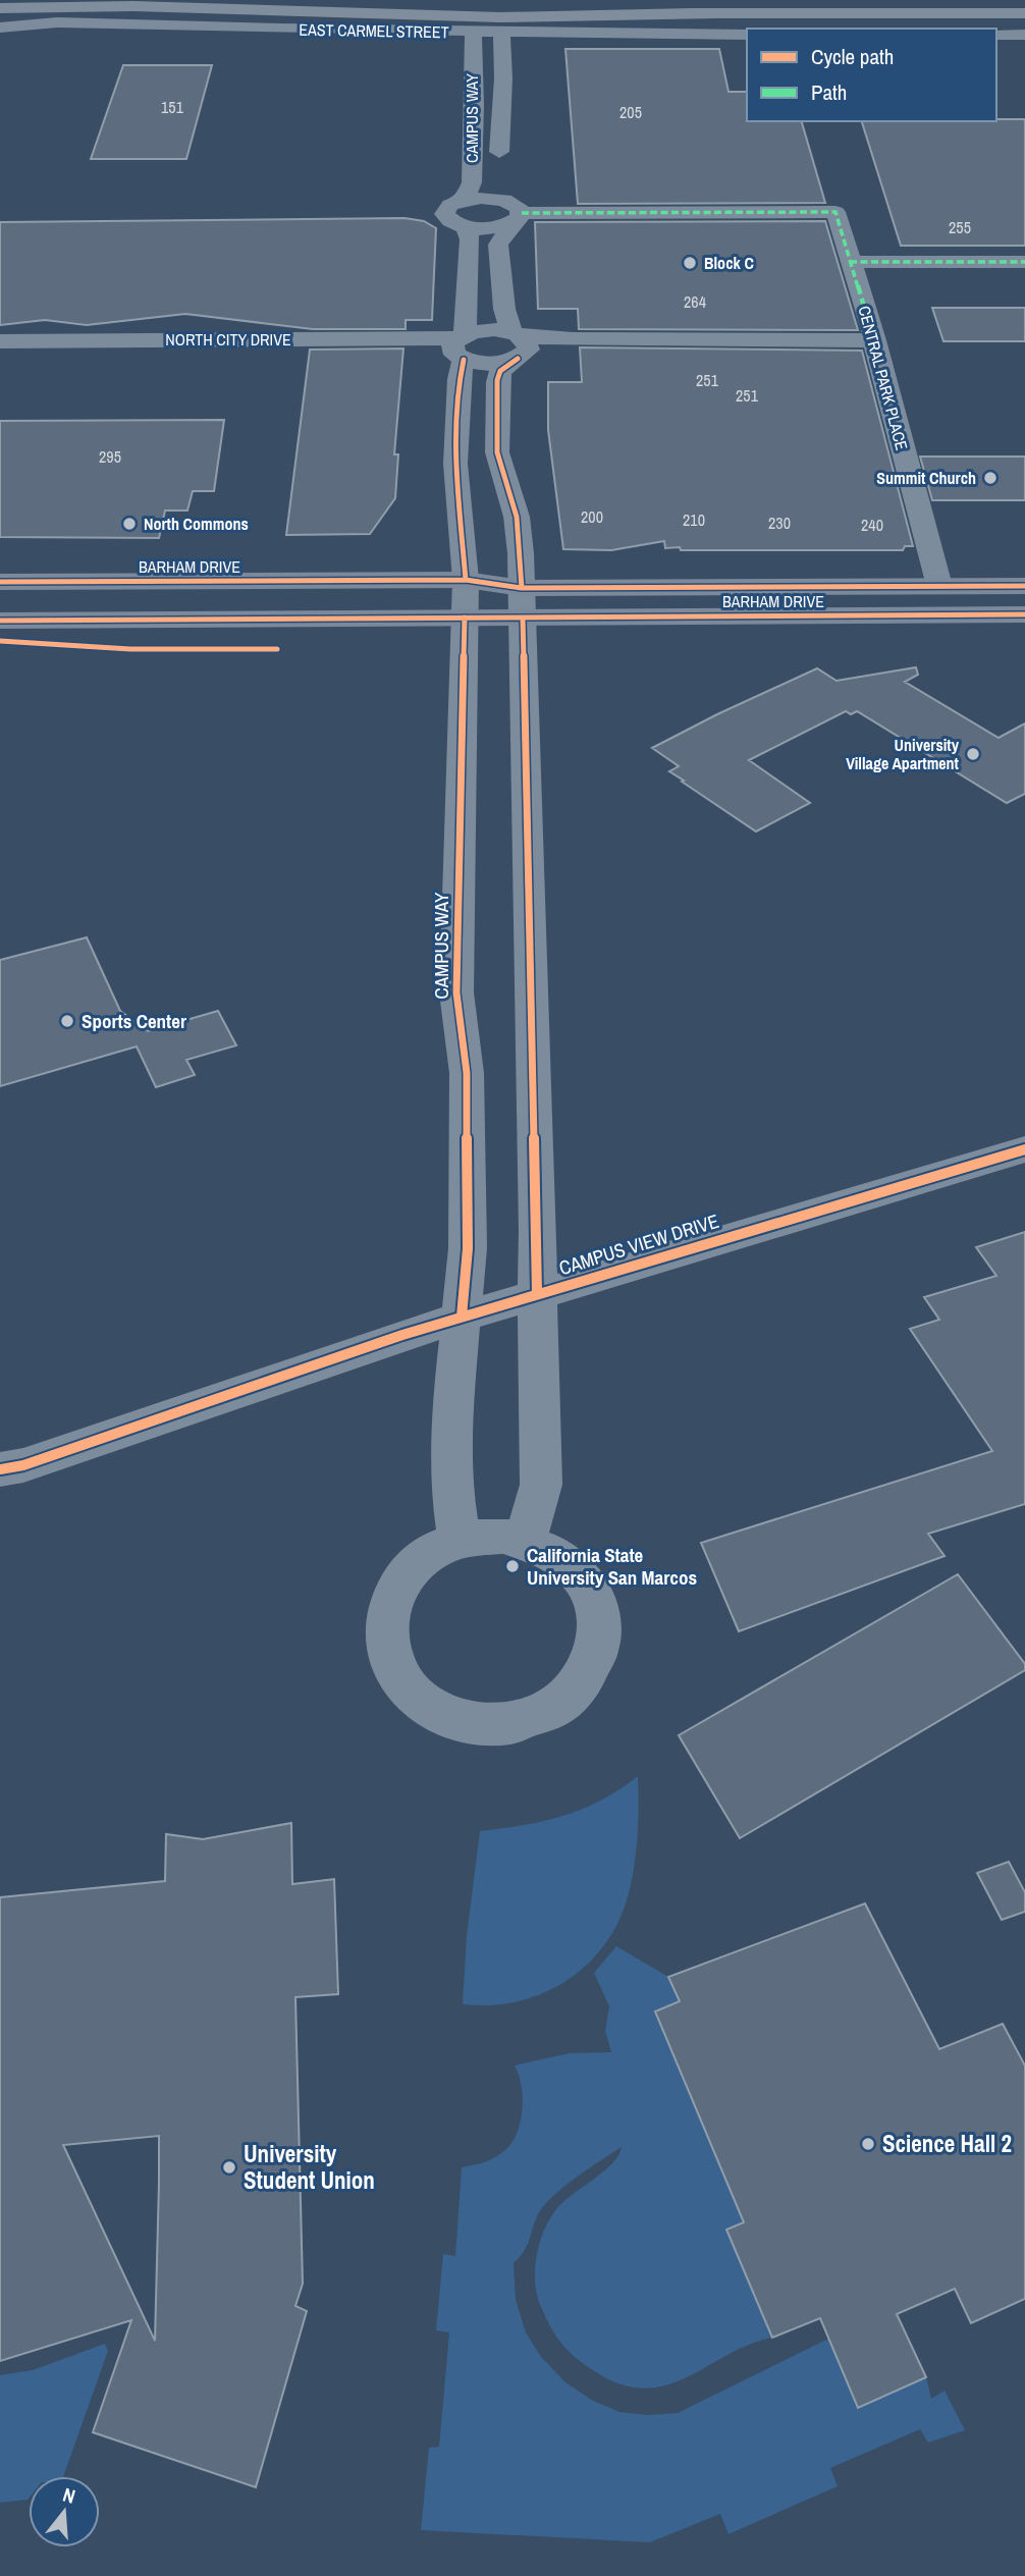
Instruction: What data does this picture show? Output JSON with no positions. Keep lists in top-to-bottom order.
{
  "streets": {
    "main road": ["BARHAM DRIVE"],
    "street": [
      "EAST CARMEL STREET",
      "CAMPUS WAY",
      "NORTH CITY DRIVE",
      "CENTRAL PARK PLACE",
      "CAMPUS VIEW DRIVE"
    ]
  },
  "crossings": [
    ["EAST CARMEL STREET", "CAMPUS WAY"],
    ["CAMPUS WAY", "NORTH CITY DRIVE"],
    ["CAMPUS WAY", "BARHAM DRIVE"],
    ["CAMPUS WAY", "CAMPUS VIEW DRIVE"],
    ["CENTRAL PARK PLACE", "BARHAM DRIVE"]
  ],
  "places": [
    "Block C",
    "Summit Church",
    "North Commons",
    "University Village Apartment",
    "Sports Center",
    "California State University San Marcos",
    "Science Hall 2",
    "University Student Union"
  ],
  "house_numbers": [
    "151",
    "205",
    "255",
    "264",
    "251",
    "251",
    "295",
    "200",
    "210",
    "230",
    "240"
  ],
  "legend": ["Cycle path", "Path"],
  "north": "top"
}
